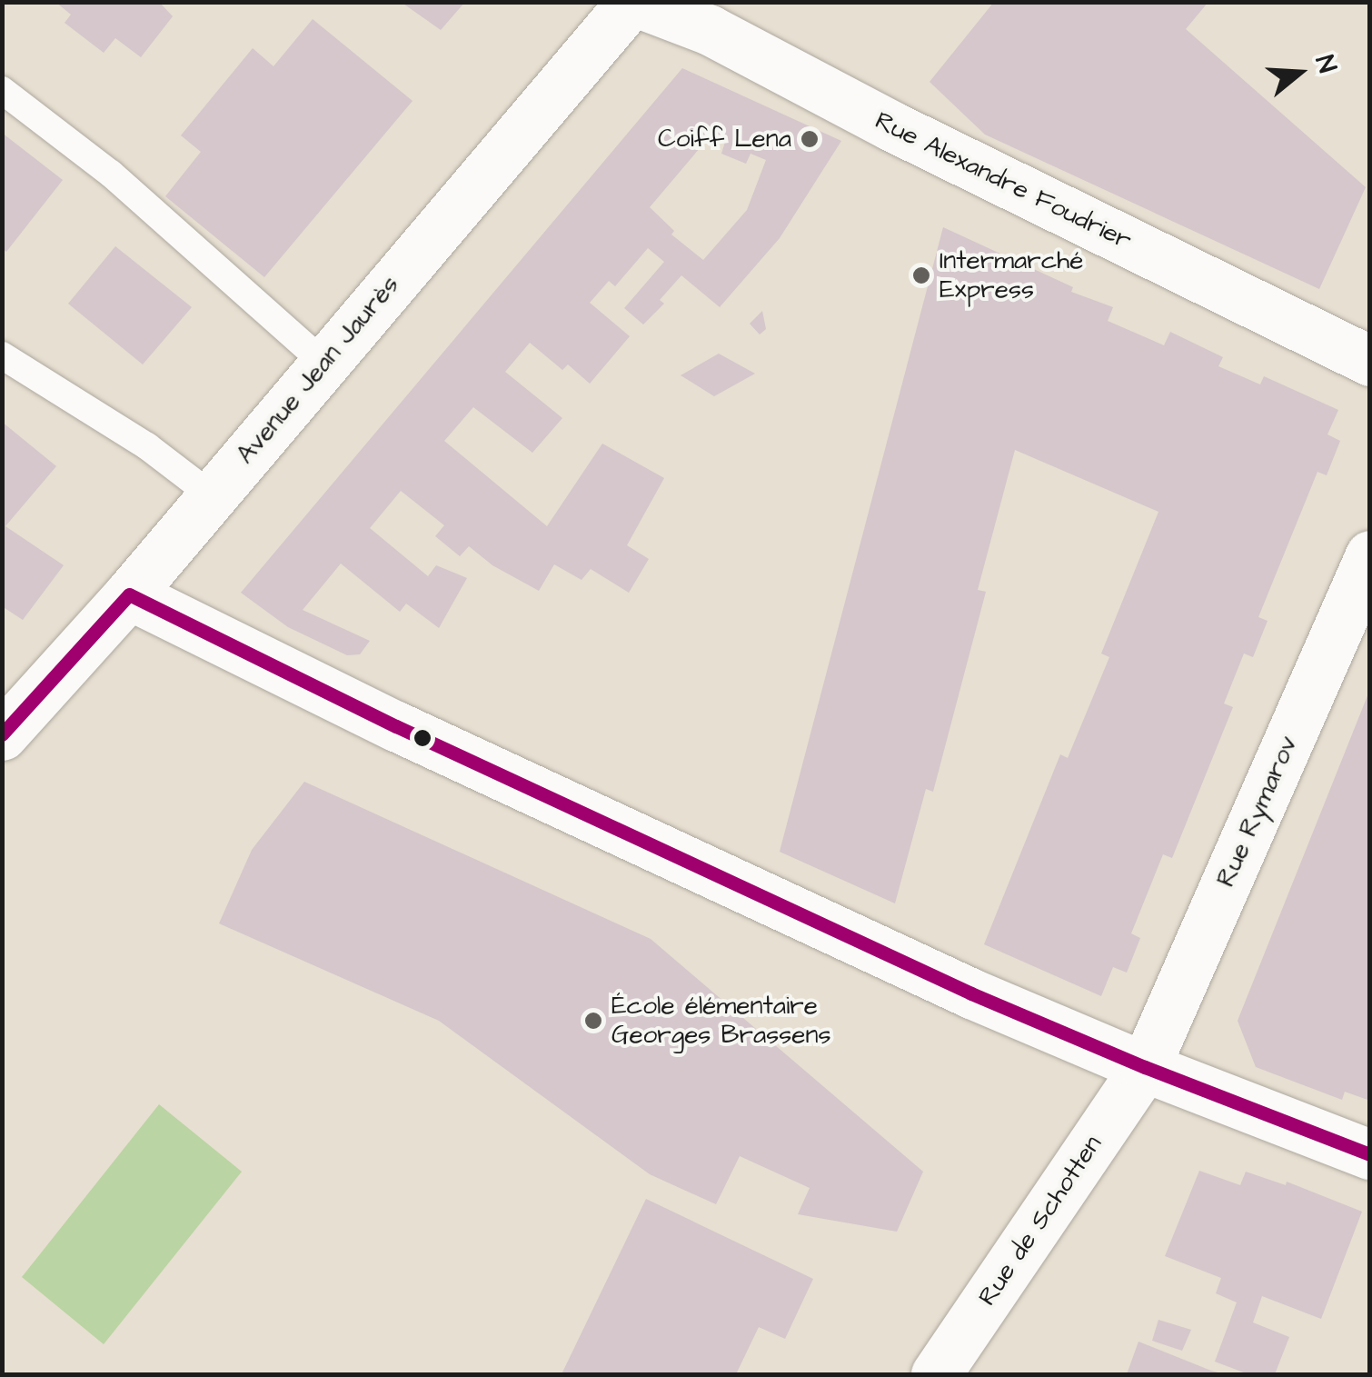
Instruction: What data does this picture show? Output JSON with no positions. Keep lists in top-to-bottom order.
{
  "streets": {
    "street": [
      "Rue Alexandre Foudrier",
      "Avenue Jean Jaurès",
      "Rue Rymarov",
      "Rue de Schotten"
    ]
  },
  "crossings": [
    ["Rue Alexandre Foudrier", "Avenue Jean Jaurès"],
    ["Rue Rymarov", "Rue de Schotten"]
  ],
  "places": ["Coiff Lena", "Intermarché Express", "École élémentaire Georges Brassens"],
  "north": "right"
}
